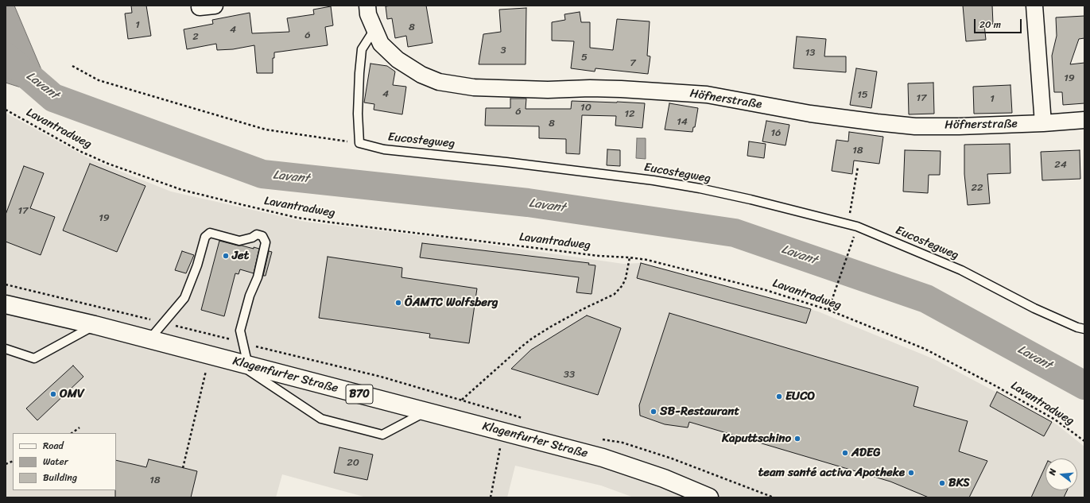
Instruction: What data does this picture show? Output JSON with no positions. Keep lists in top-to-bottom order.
{
  "streets": {
    "main road": ["Klagenfurter Straße", "B70"],
    "street": ["Höfnerstraße"],
    "lane": ["Eucostegweg"],
    "path": ["Lavantradweg"]
  },
  "water": ["Lavant"],
  "places": [
    "Jet",
    "ÖAMTC Wolfsberg",
    "OMV",
    "EUCO",
    "SB-Restaurant",
    "Kaputtschino",
    "ADEG",
    "team santé activa Apotheke",
    "BKS"
  ],
  "house_numbers": [
    "1",
    "8",
    "4",
    "6",
    "2",
    "3",
    "13",
    "5",
    "7",
    "19",
    "4",
    "15",
    "17",
    "1",
    "10",
    "6",
    "12",
    "14",
    "8",
    "16",
    "18",
    "24",
    "22",
    "17",
    "19",
    "33",
    "20",
    "18"
  ],
  "legend": ["Road", "Water", "Building"],
  "scale_bar": "20 m",
  "north": "left"
}
